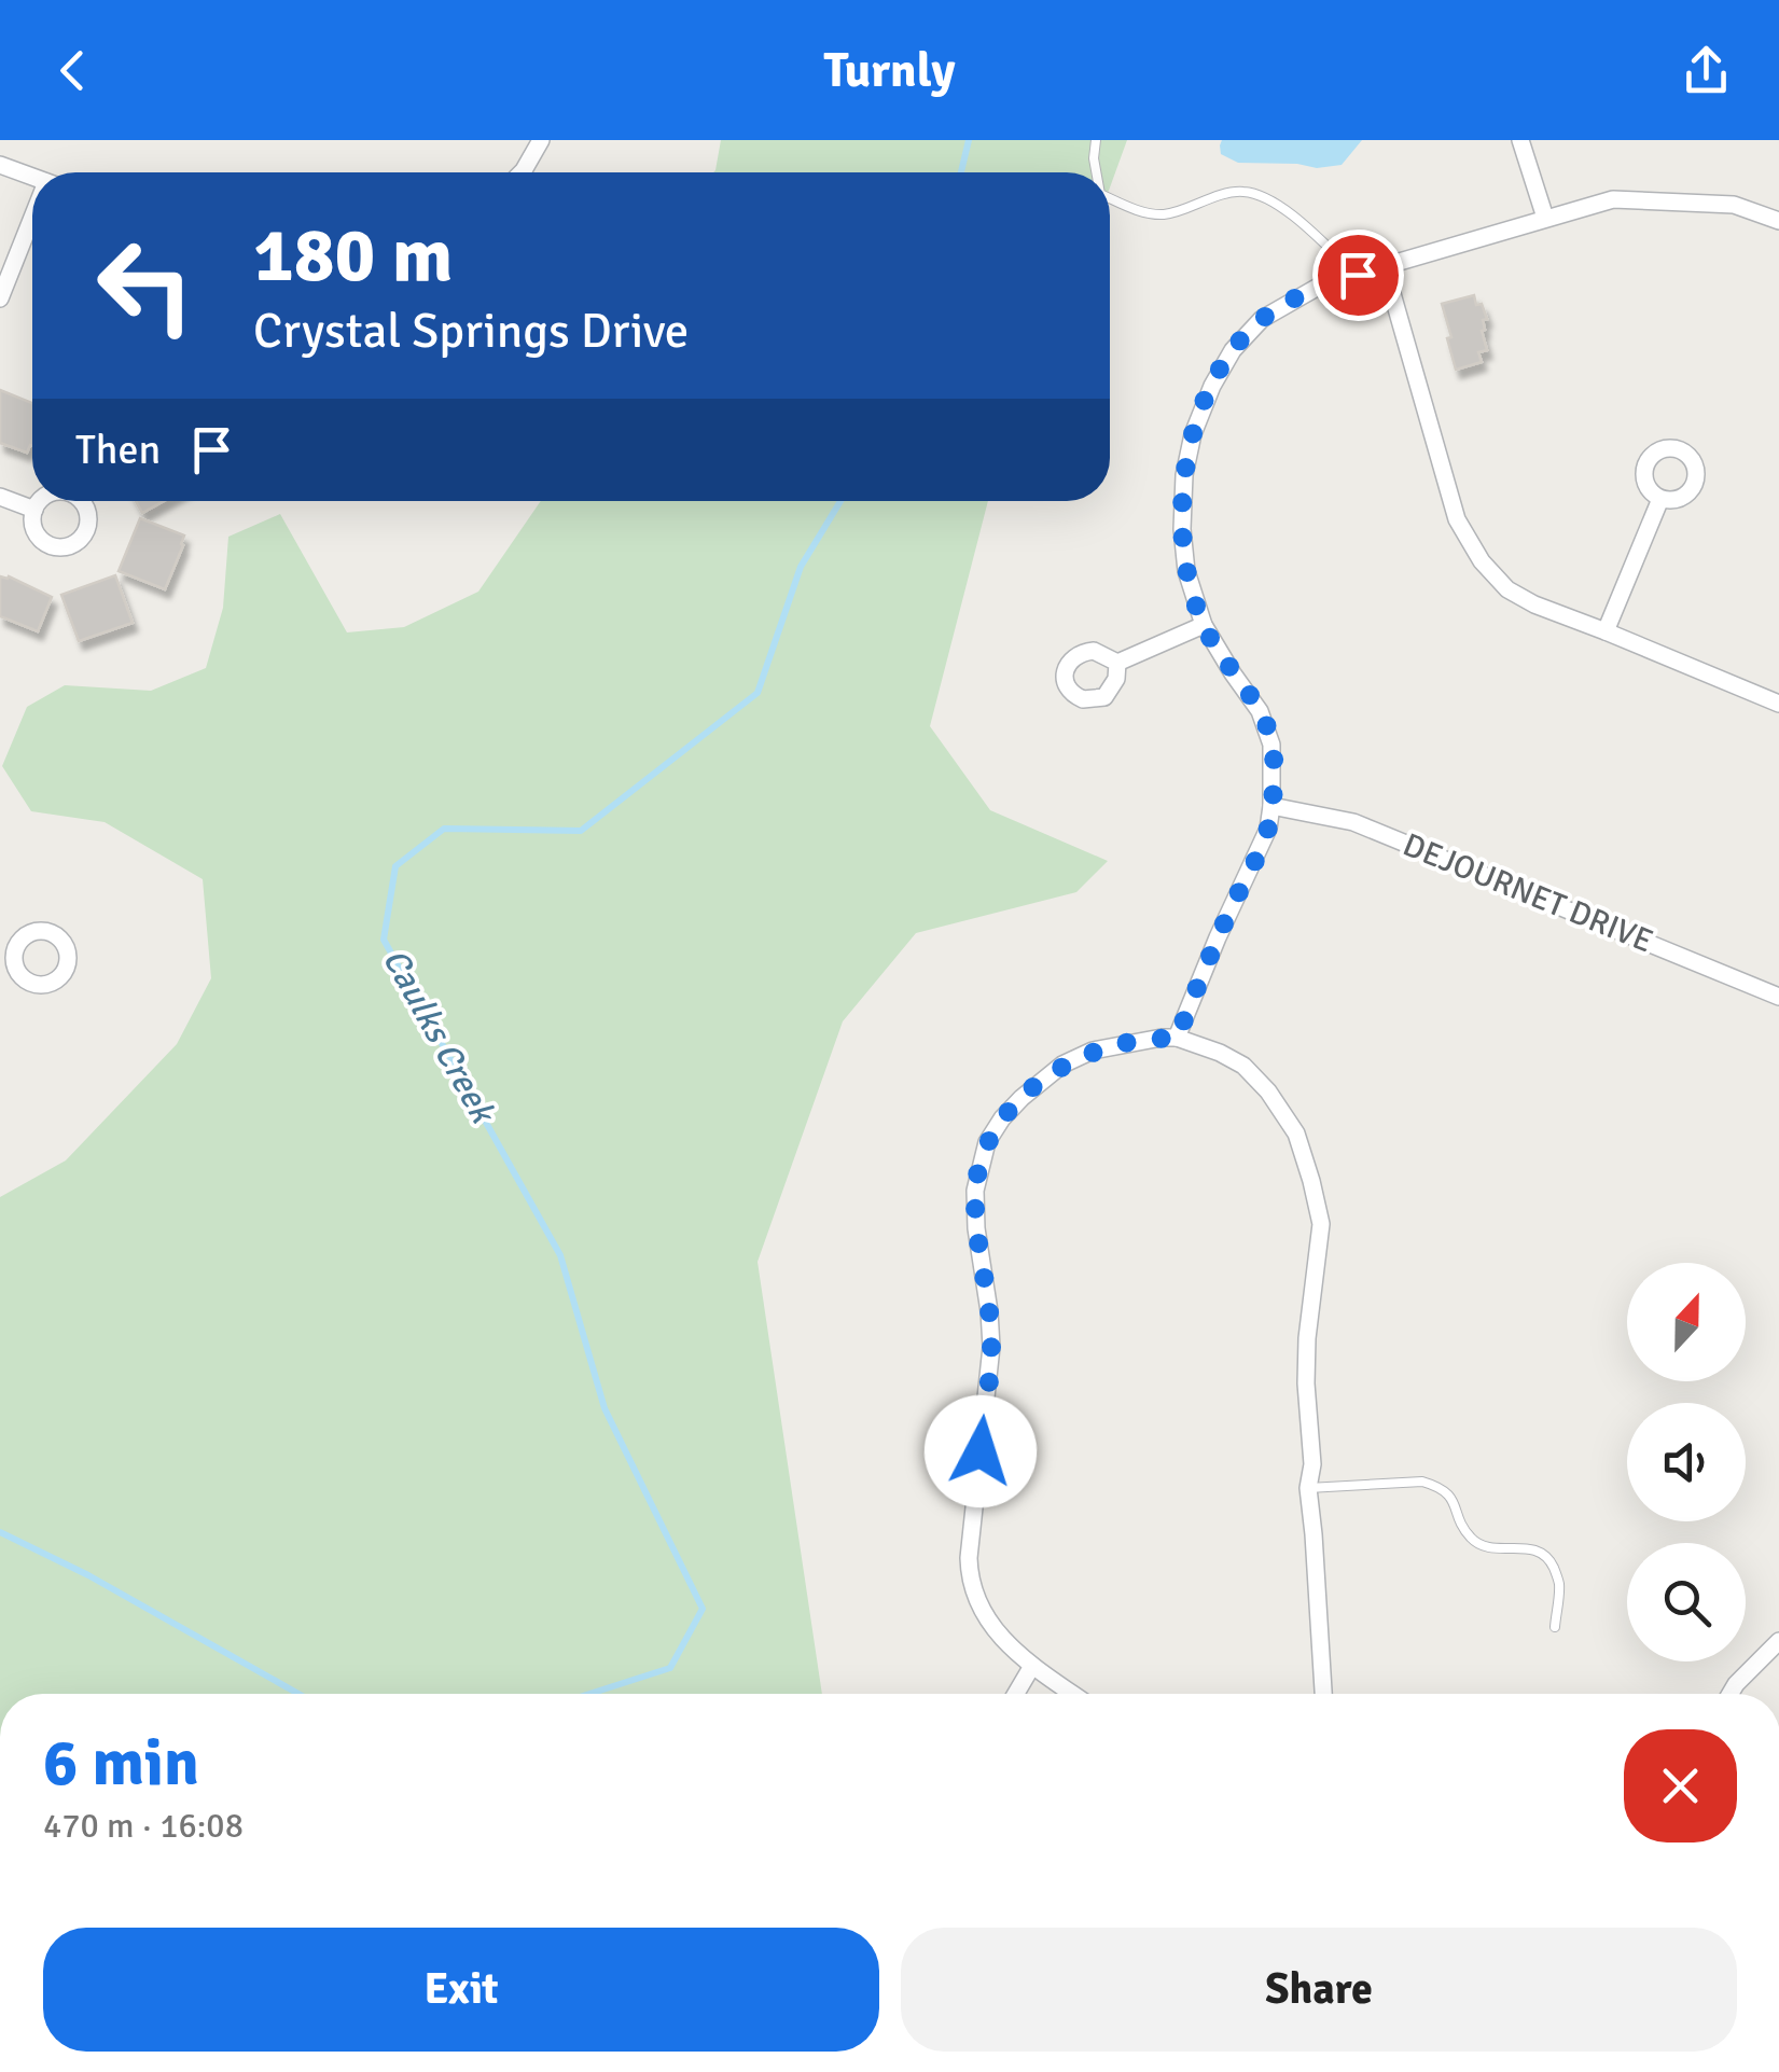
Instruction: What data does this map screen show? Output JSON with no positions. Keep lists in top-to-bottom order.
{
  "streets": {
    "street": ["DEJOURNET DRIVE"]
  },
  "water": ["Caulks Creek"],
  "north": "top",
  "page": {
    "header": "Turnly",
    "turn": ["180 m", "Crystal Springs Drive"],
    "then": "Then",
    "heading": ["6 min", "470 m · 16:08"],
    "buttons": ["Exit", "Share"]
  }
}
